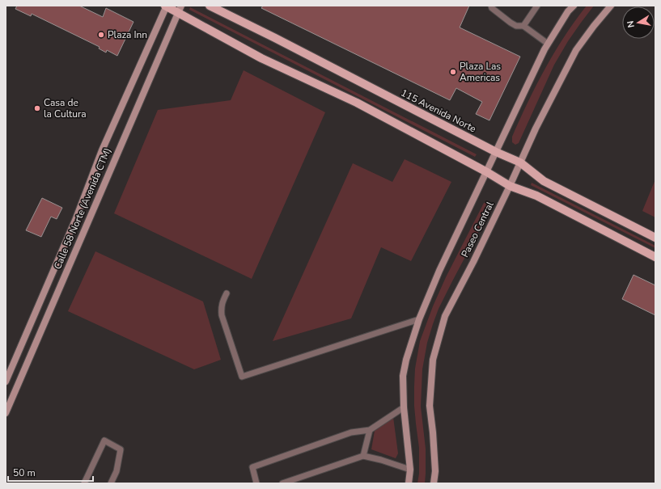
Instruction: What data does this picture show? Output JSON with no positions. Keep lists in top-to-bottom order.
{
  "streets": {
    "main road": ["115 Avenida Norte", "Calle 58 Norte (Avenida CTM)", "Paseo Central"]
  },
  "crossings": [
    ["115 Avenida Norte", "Paseo Central"]
  ],
  "places": ["Plaza Inn", "Plaza Las Americas", "Casa de la Cultura"],
  "scale_bar": "50 m",
  "north": "left"
}
